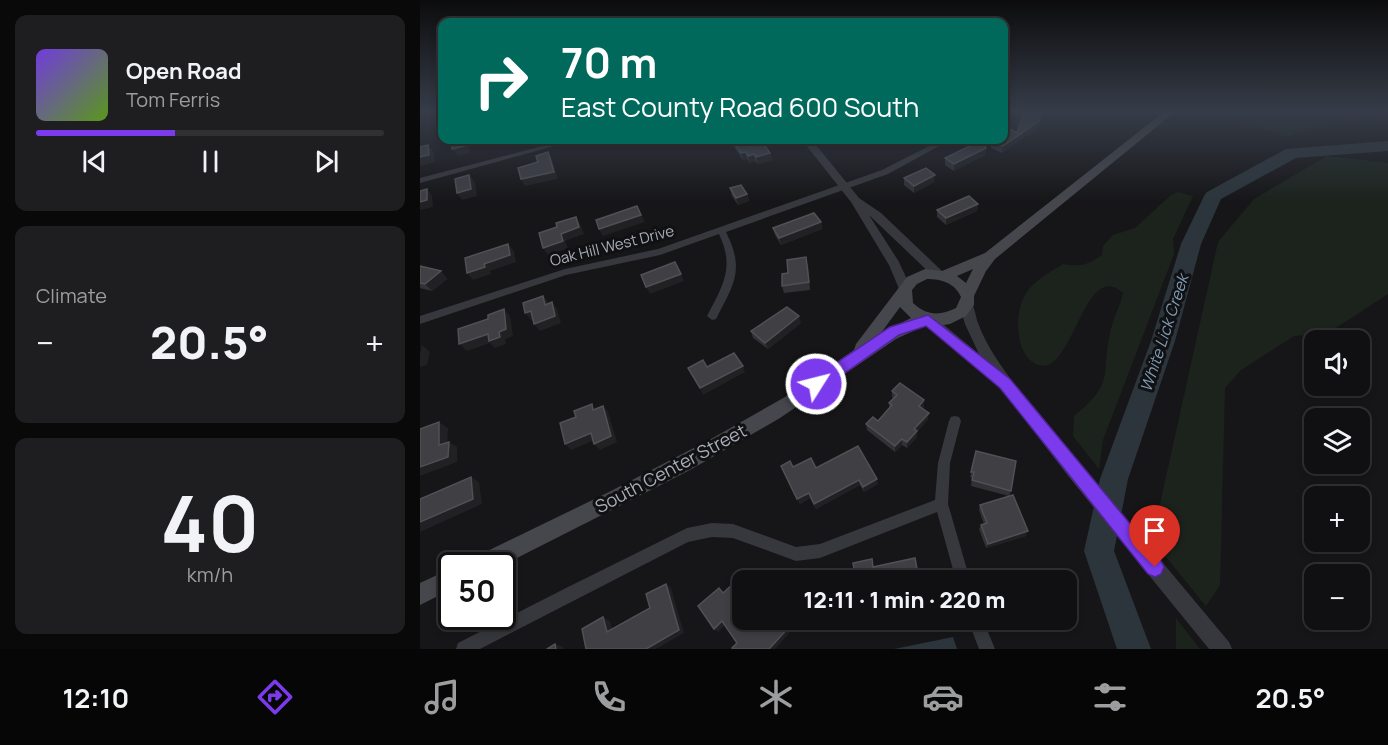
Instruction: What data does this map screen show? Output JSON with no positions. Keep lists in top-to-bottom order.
{
  "streets": {
    "main road": ["South Center Street"],
    "street": ["Oak Hill West Drive"]
  },
  "water": ["White Lick Creek"],
  "page": {
    "turn": ["70 m", "East County Road 600 South"],
    "song": ["Open Road", "Tom Ferris"],
    "tile": [
      "Climate",
      ["40", "km/h"]
    ],
    "heat": ["−", "20.5°", "+"],
    "map_buttons": ["+", "−"],
    "limit": "50",
    "trip": "12:11 · 1 min · 220 m",
    "tabs": ["12:10", "20.5°"]
  }
}
